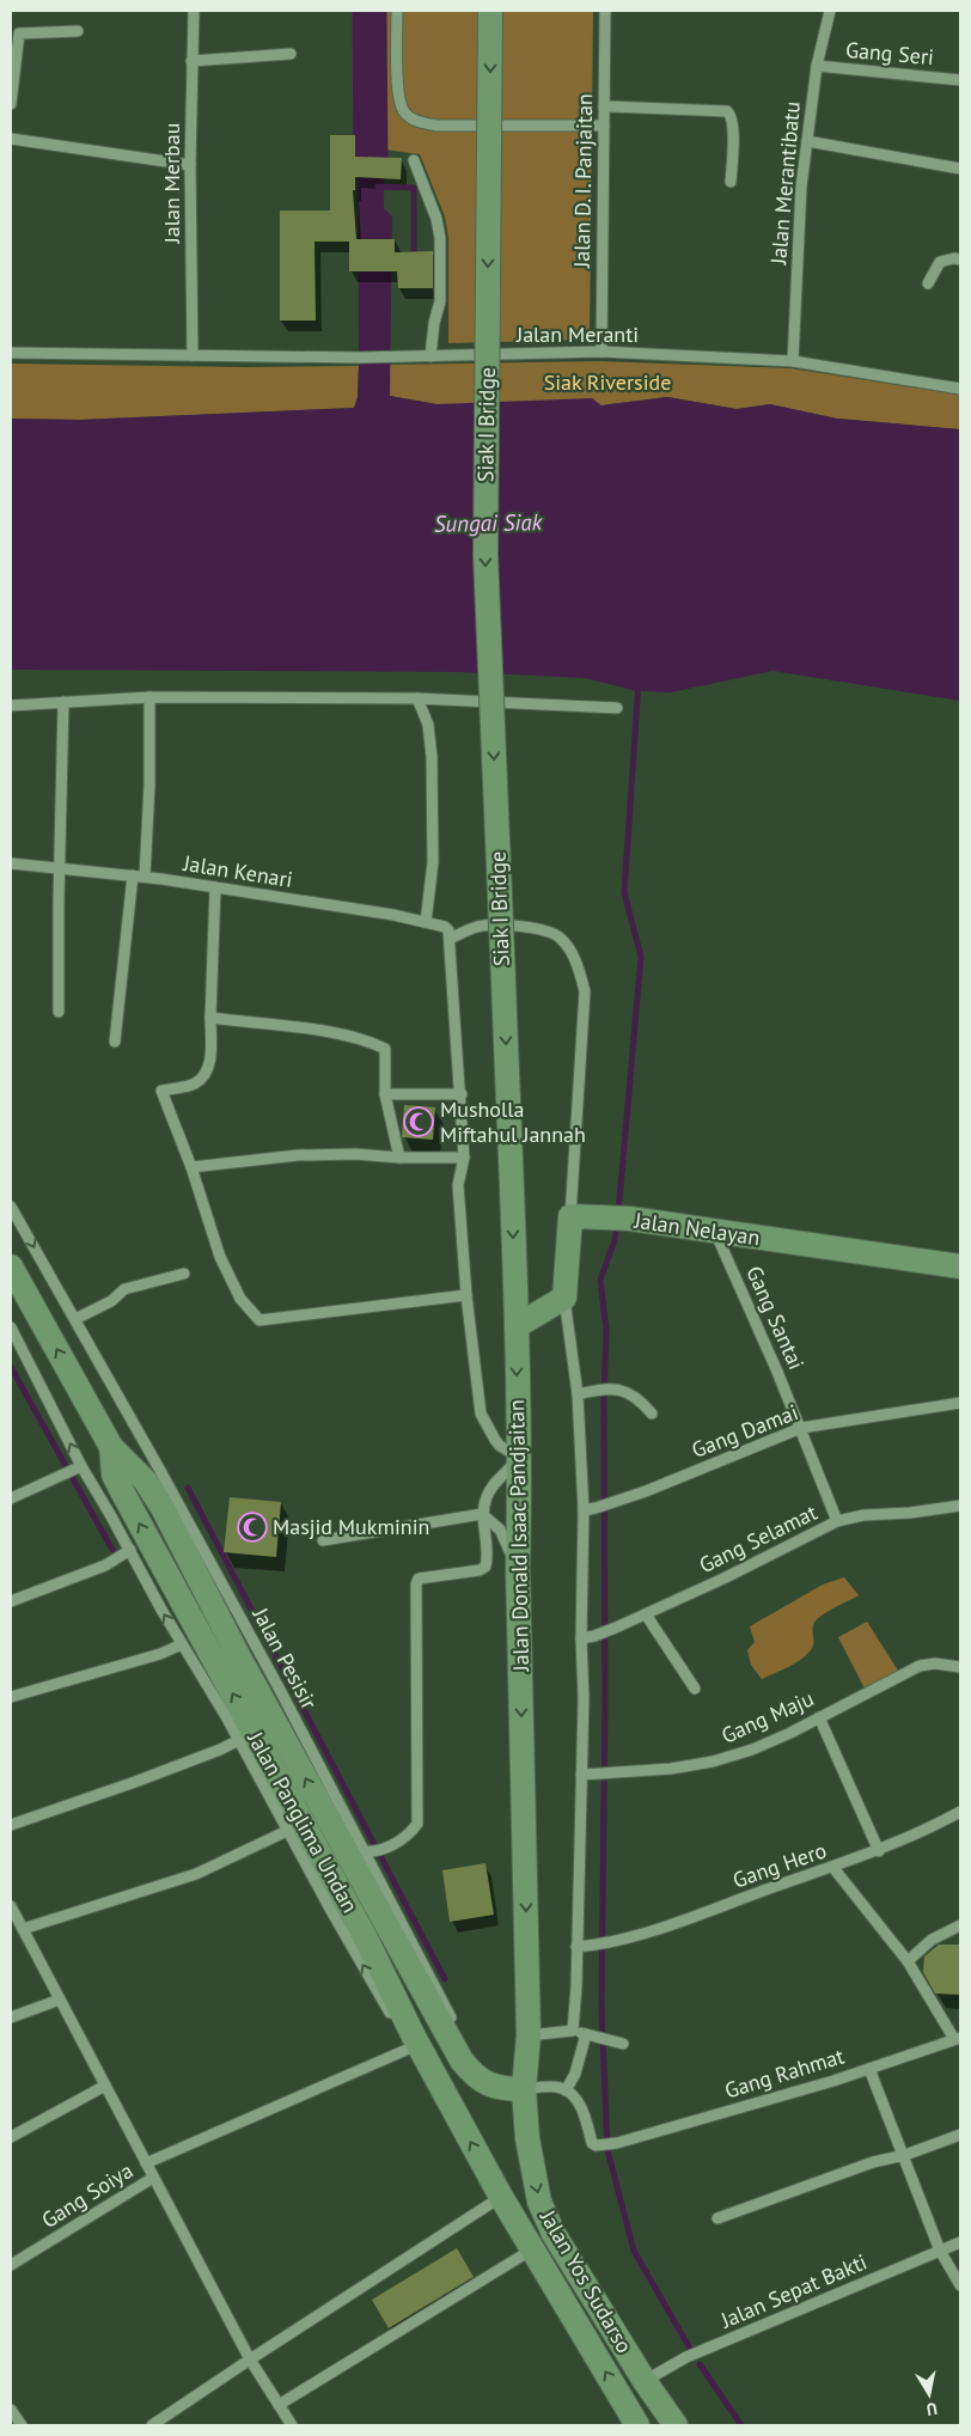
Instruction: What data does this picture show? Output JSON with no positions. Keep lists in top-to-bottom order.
{
  "streets": {
    "main road": [
      "Siak I Bridge",
      "Jalan Nelayan",
      "Jalan Donald Isaac Pandjaitan",
      "Jalan Panglima Undan",
      "Jalan Yos Sudarso"
    ],
    "street": [
      "Gang Seri",
      "Jalan D. I. Panjaitan",
      "Jalan Merbau",
      "Jalan Merantibatu",
      "Jalan Meranti",
      "Jalan Kenari",
      "Gang Santai",
      "Gang Damai",
      "Gang Selamat",
      "Jalan Pesisir",
      "Gang Maju",
      "Gang Hero",
      "Gang Rahmat",
      "Gang Soiya",
      "Jalan Sepat Bakti"
    ]
  },
  "crossings": [
    ["Gang Seri", "Jalan Merantibatu"],
    ["Jalan D. I. Panjaitan", "Jalan Meranti"],
    ["Jalan Merbau", "Jalan Meranti"],
    ["Jalan Merantibatu", "Jalan Meranti"],
    ["Siak I Bridge", "Jalan Donald Isaac Pandjaitan"],
    ["Jalan Nelayan", "Gang Santai"],
    ["Gang Santai", "Gang Damai"],
    ["Gang Santai", "Gang Selamat"],
    ["Jalan Donald Isaac Pandjaitan", "Jalan Panglima Undan"],
    ["Jalan Donald Isaac Pandjaitan", "Jalan Yos Sudarso"],
    ["Jalan Pesisir", "Jalan Panglima Undan"],
    ["Jalan Panglima Undan", "Jalan Yos Sudarso"],
    ["Jalan Yos Sudarso", "Jalan Sepat Bakti"]
  ],
  "one_way": ["Siak I Bridge", "Jalan Donald Isaac Pandjaitan"],
  "water": ["Sungai Siak"],
  "parks": ["Siak Riverside"],
  "places": {
    "mosque": ["Musholla Miftahul Jannah", "Masjid Mukminin"]
  },
  "north": "bottom"
}
